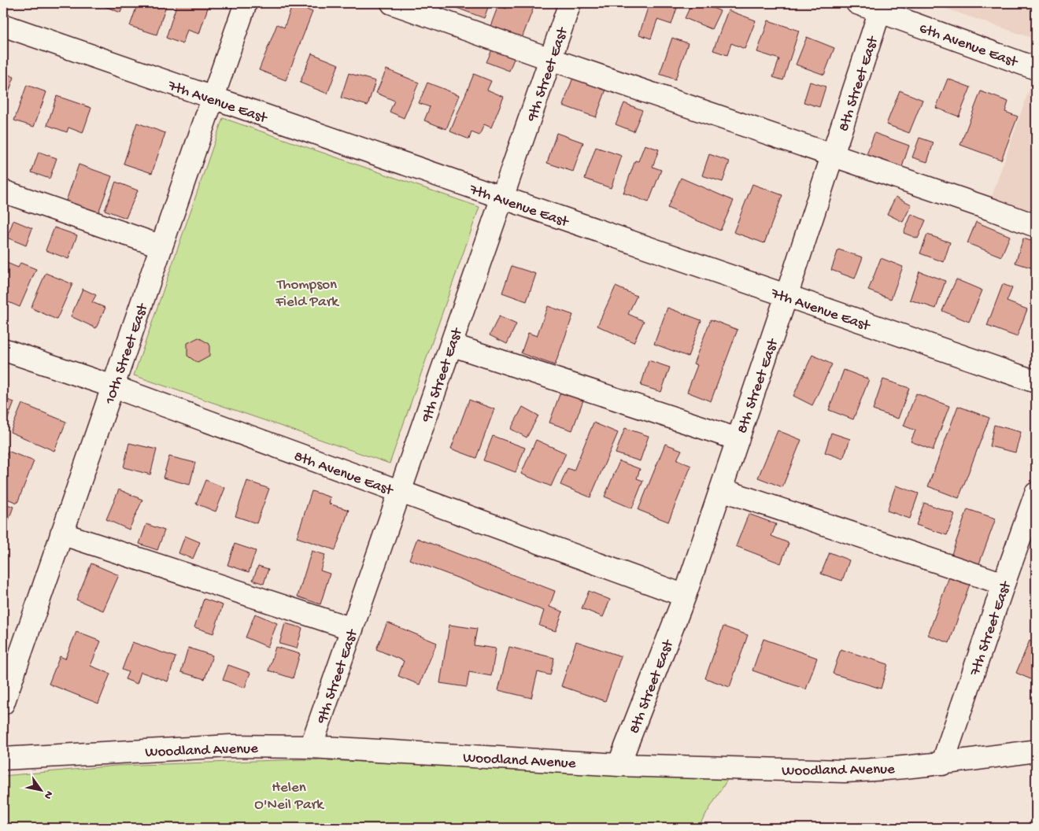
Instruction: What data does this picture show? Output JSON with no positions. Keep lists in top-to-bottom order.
{
  "streets": {
    "street": [
      "6th Avenue East",
      "9th Street East",
      "8th Street East",
      "7th Avenue East",
      "10th Street East",
      "8th Avenue East",
      "7th Street East",
      "Woodland Avenue"
    ]
  },
  "crossings": [
    ["6th Avenue East", "8th Street East"],
    ["9th Street East", "7th Avenue East"],
    ["9th Street East", "8th Avenue East"],
    ["9th Street East", "Woodland Avenue"],
    ["8th Street East", "7th Avenue East"],
    ["8th Street East", "8th Avenue East"],
    ["8th Street East", "Woodland Avenue"],
    ["7th Avenue East", "10th Street East"],
    ["10th Street East", "8th Avenue East"],
    ["7th Street East", "Woodland Avenue"]
  ],
  "parks": ["Thompson Field Park", "Helen O'Neil Park"],
  "north": "bottom right"
}
